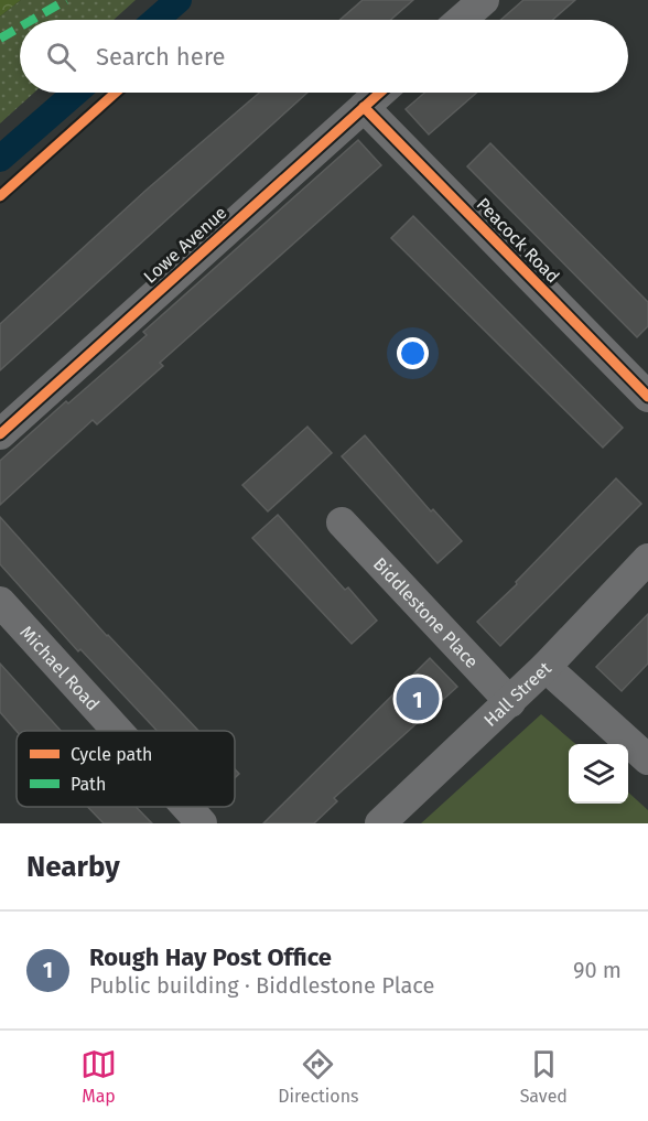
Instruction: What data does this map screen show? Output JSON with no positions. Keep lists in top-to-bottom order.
{
  "streets": {
    "street": [
      "Peacock Road",
      "Lowe Avenue",
      "Biddlestone Place",
      "Michael Road",
      "Hall Street"
    ]
  },
  "crossings": [
    ["Peacock Road", "Lowe Avenue"],
    ["Biddlestone Place", "Hall Street"]
  ],
  "legend": ["Cycle path", "Path"],
  "page": {
    "search": "Search here",
    "pins": "1",
    "heading": "Nearby",
    "list": [
      {
        "mark": "1",
        "name": "Rough Hay Post Office",
        "note": "Public building · Biddlestone Place",
        "value": "90 m"
      }
    ],
    "nav": ["Map", "Directions", "Saved"]
  }
}
